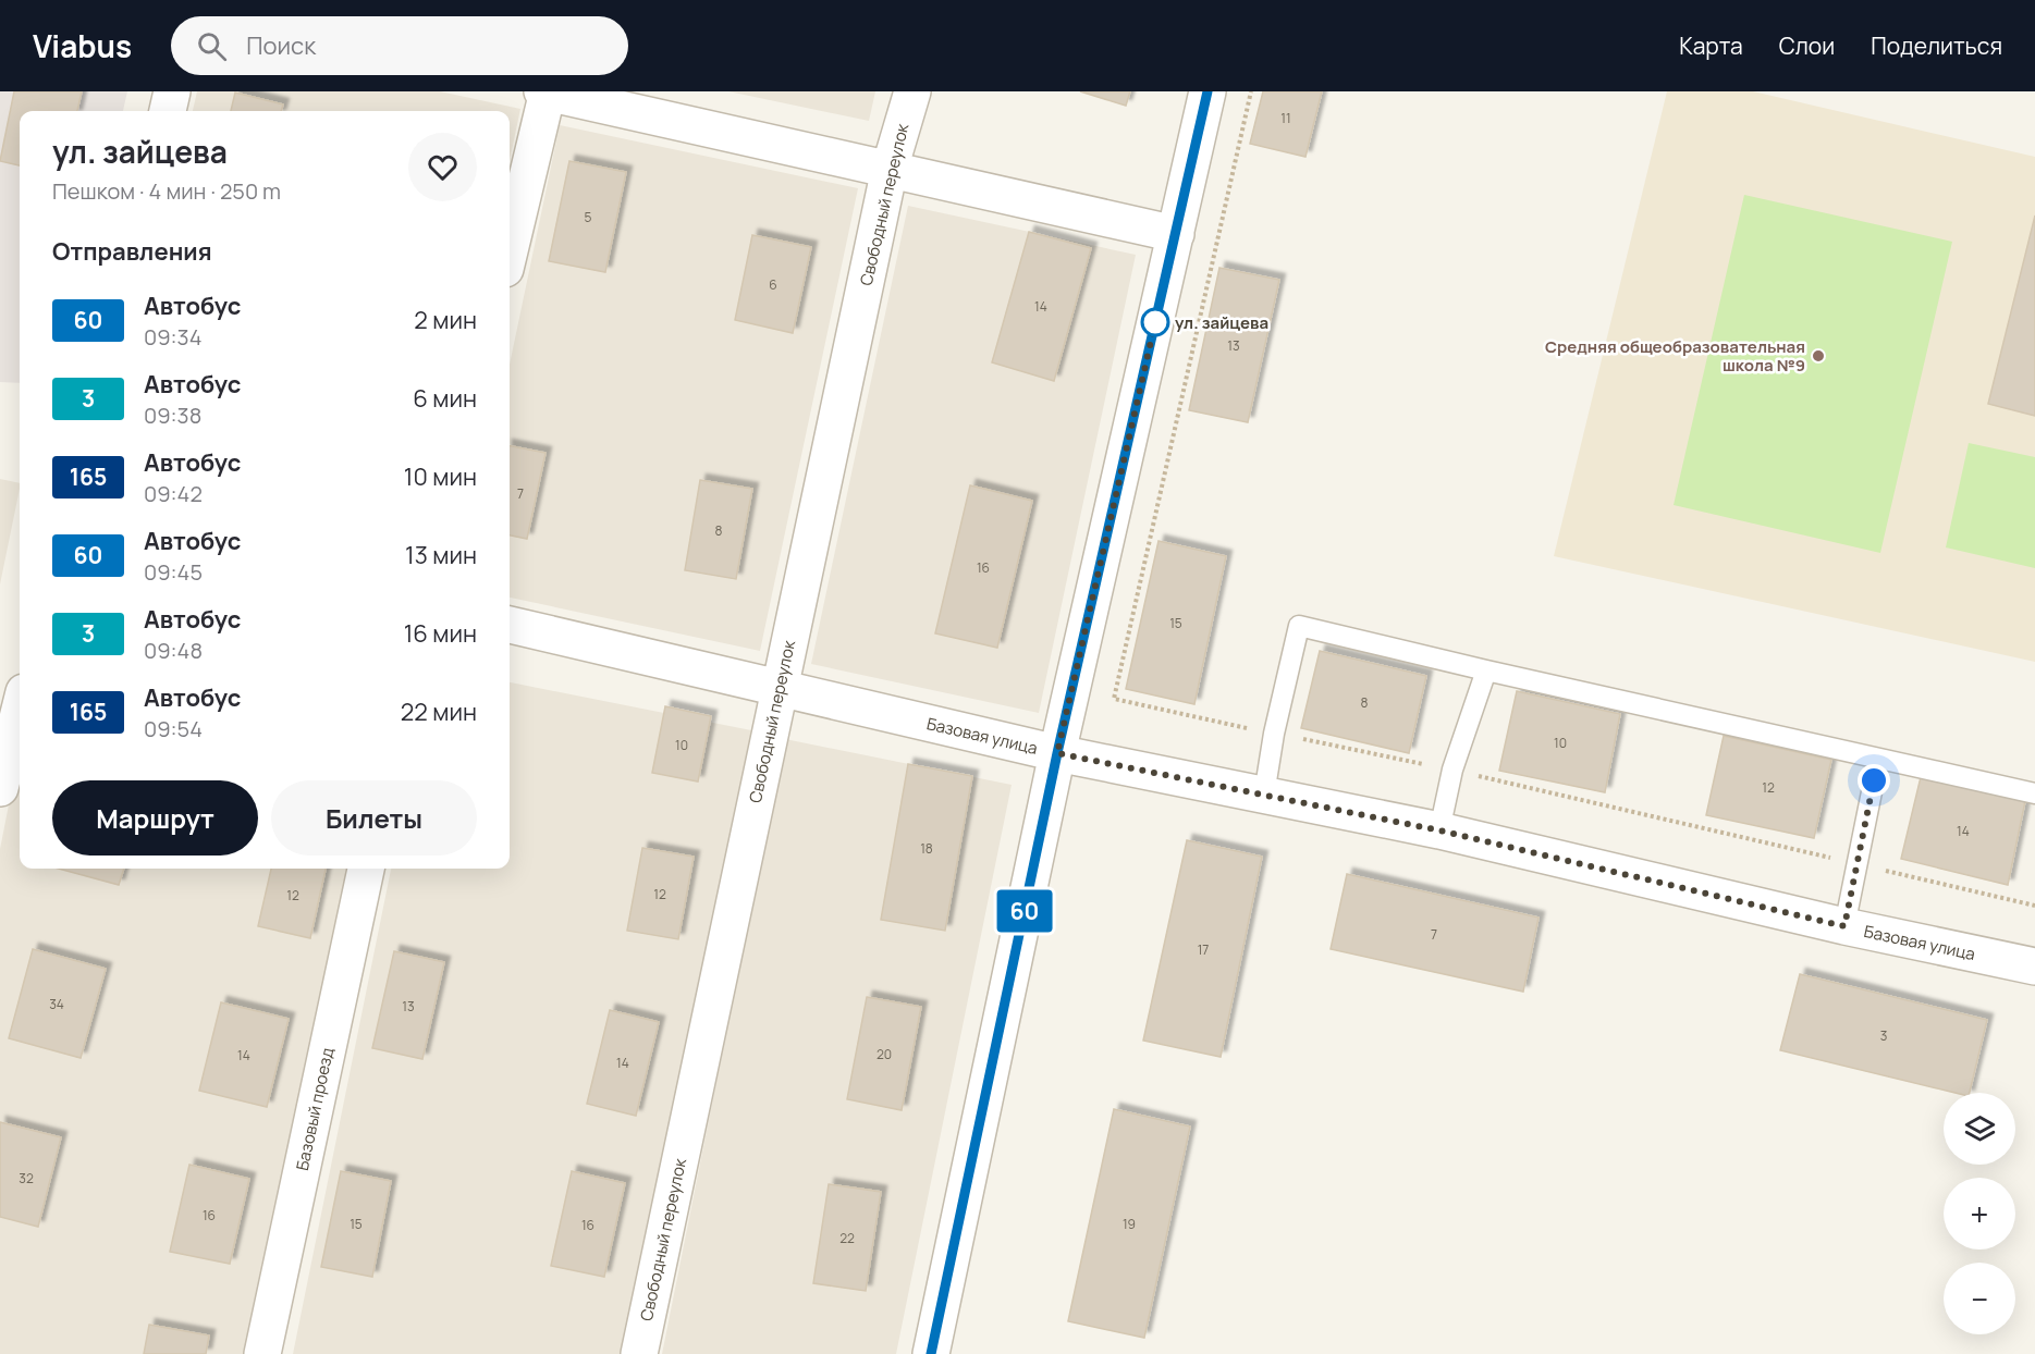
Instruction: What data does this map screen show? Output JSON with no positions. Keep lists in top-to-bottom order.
{
  "streets": {
    "street": ["Свободный переулок", "Базовая улица", "Базовый проезд"]
  },
  "crossings": [
    ["Свободный переулок", "Базовая улица"]
  ],
  "places": ["ул. зайцева", "Средняя общеобразовательная школа №9"],
  "lines": ["bus line 60"],
  "house_numbers": [
    "11",
    "5",
    "6",
    "14",
    "13",
    "7",
    "8",
    "16",
    "15",
    "8",
    "10",
    "10",
    "12",
    "14",
    "18",
    "12",
    "12",
    "7",
    "17",
    "34",
    "13",
    "3",
    "20",
    "14",
    "14",
    "32",
    "16",
    "15",
    "19",
    "16",
    "22"
  ],
  "page": {
    "header": "Viabus",
    "search": "Поиск",
    "nav": ["Карта", "Слои", "Поделиться"],
    "on_map": "60",
    "heading": [
      ["ул. зайцева", "Пешком · 4 мин · 250 m"],
      "Отправления"
    ],
    "list": [
      {
        "mark": "60",
        "name": "Автобус",
        "note": "09:34",
        "value": "2 мин"
      },
      {
        "mark": "3",
        "name": "Автобус",
        "note": "09:38",
        "value": "6 мин"
      },
      {
        "mark": "165",
        "name": "Автобус",
        "note": "09:42",
        "value": "10 мин"
      },
      {
        "mark": "60",
        "name": "Автобус",
        "note": "09:45",
        "value": "13 мин"
      },
      {
        "mark": "3",
        "name": "Автобус",
        "note": "09:48",
        "value": "16 мин"
      },
      {
        "mark": "165",
        "name": "Автобус",
        "note": "09:54",
        "value": "22 мин"
      }
    ],
    "buttons": ["Маршрут", "Билеты"],
    "map_buttons": ["+", "−"]
  }
}
